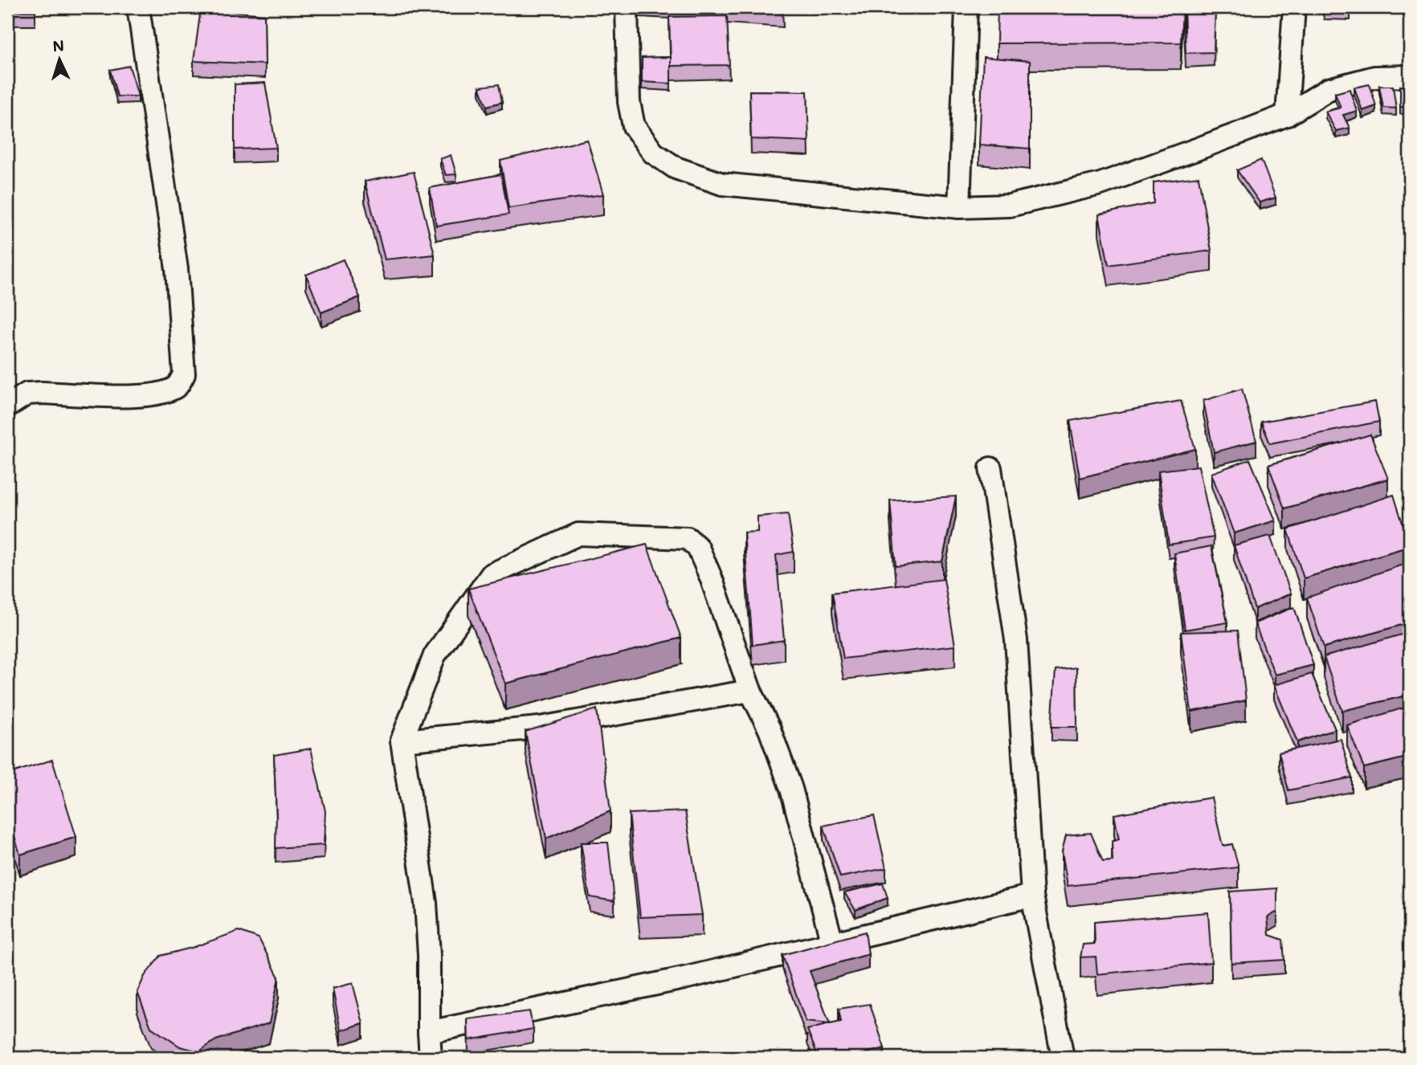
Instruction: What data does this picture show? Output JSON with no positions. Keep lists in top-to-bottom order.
{
  "north": "top"
}
